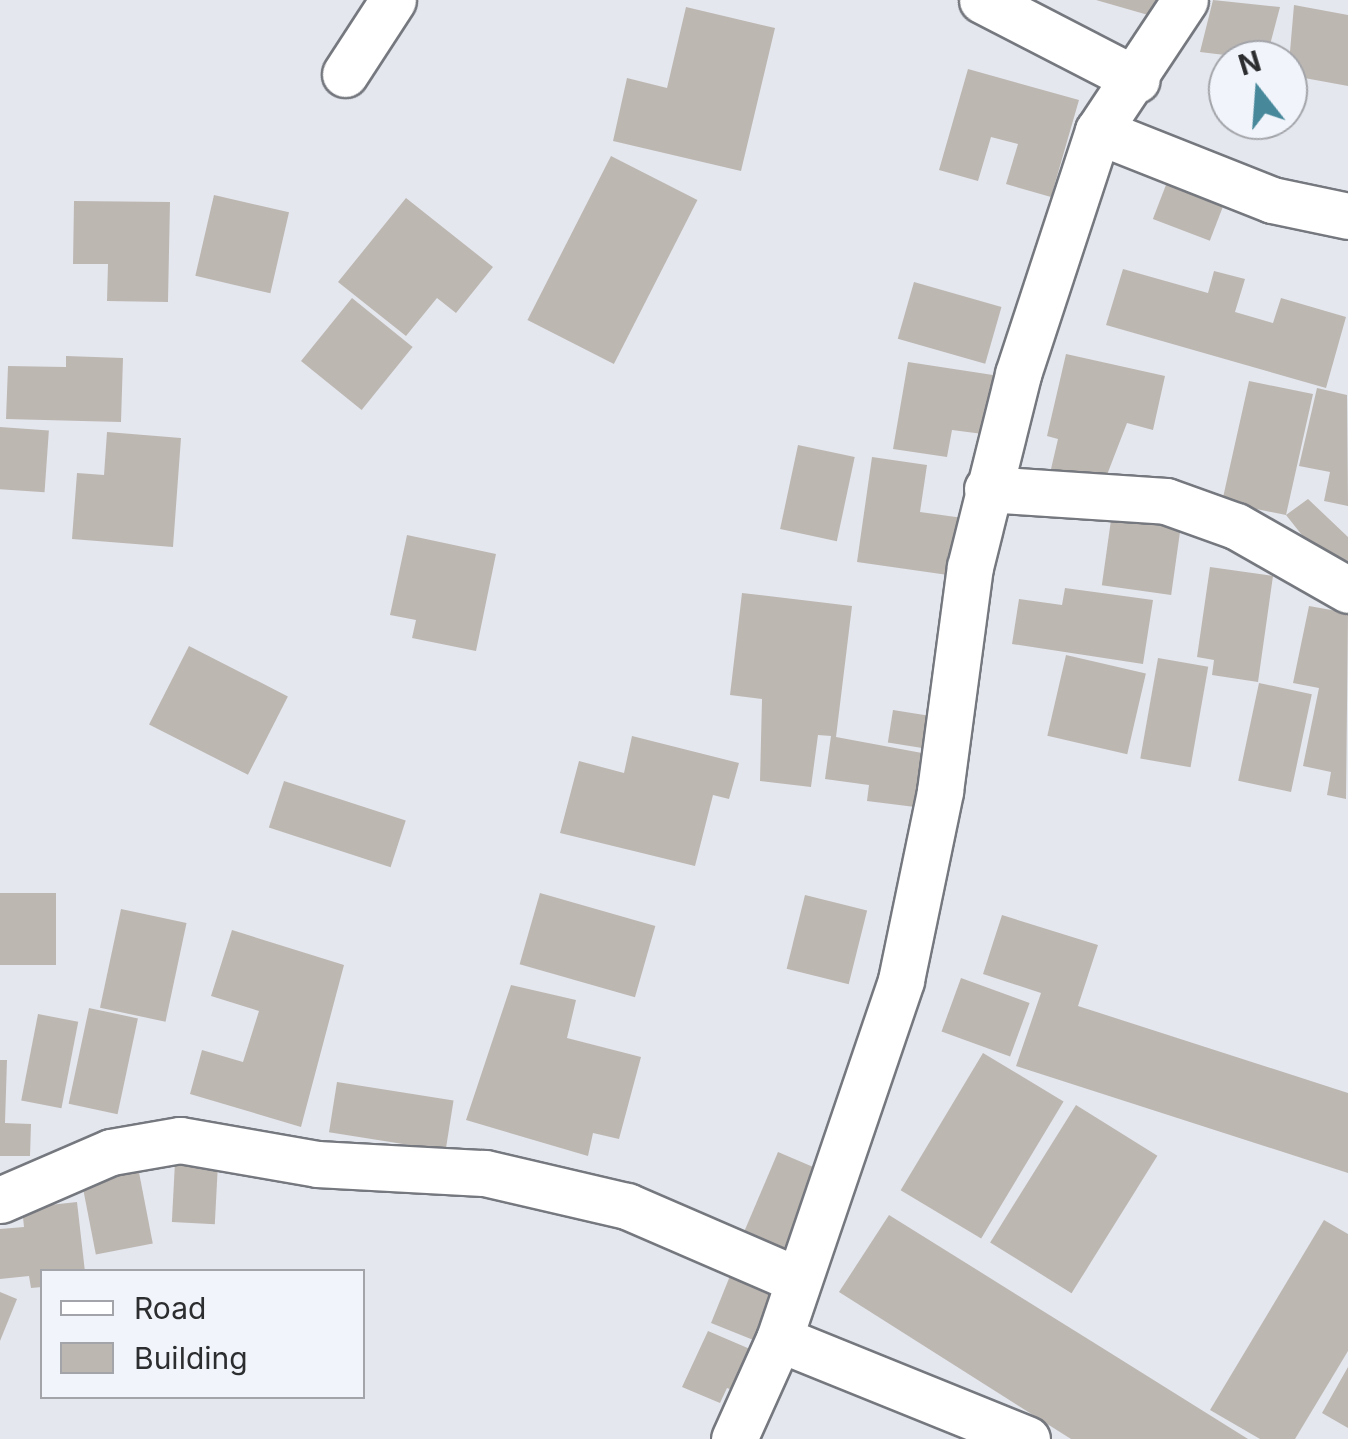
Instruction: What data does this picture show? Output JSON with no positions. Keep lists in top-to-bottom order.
{
  "legend": ["Road", "Building"],
  "north": "top"
}
